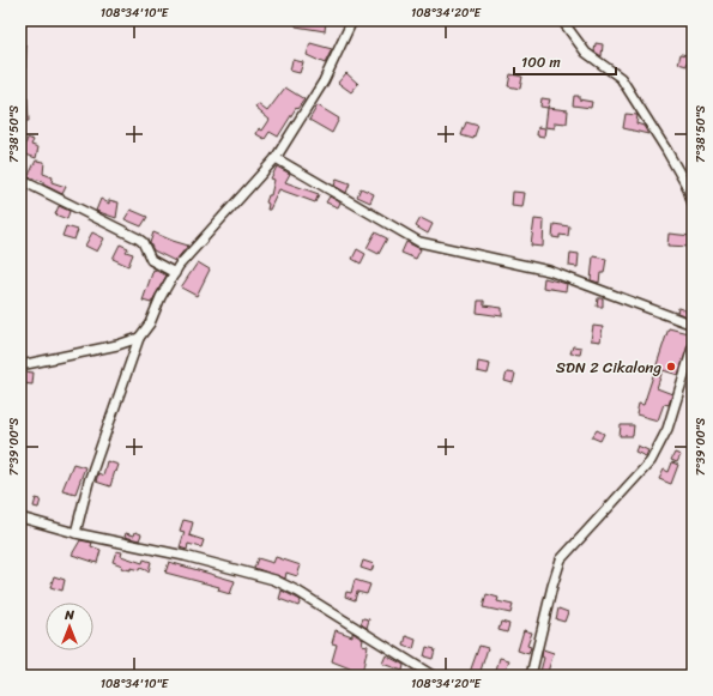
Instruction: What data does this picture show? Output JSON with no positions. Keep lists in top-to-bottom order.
{
  "places": ["SDN 2 Cikalong"],
  "scale_bar": "100 m",
  "north": "top",
  "coordinates": [
    "108°34'10\"E",
    "108°34'20\"E",
    "7°38'50\"S",
    "7°39'00\"S"
  ]
}
